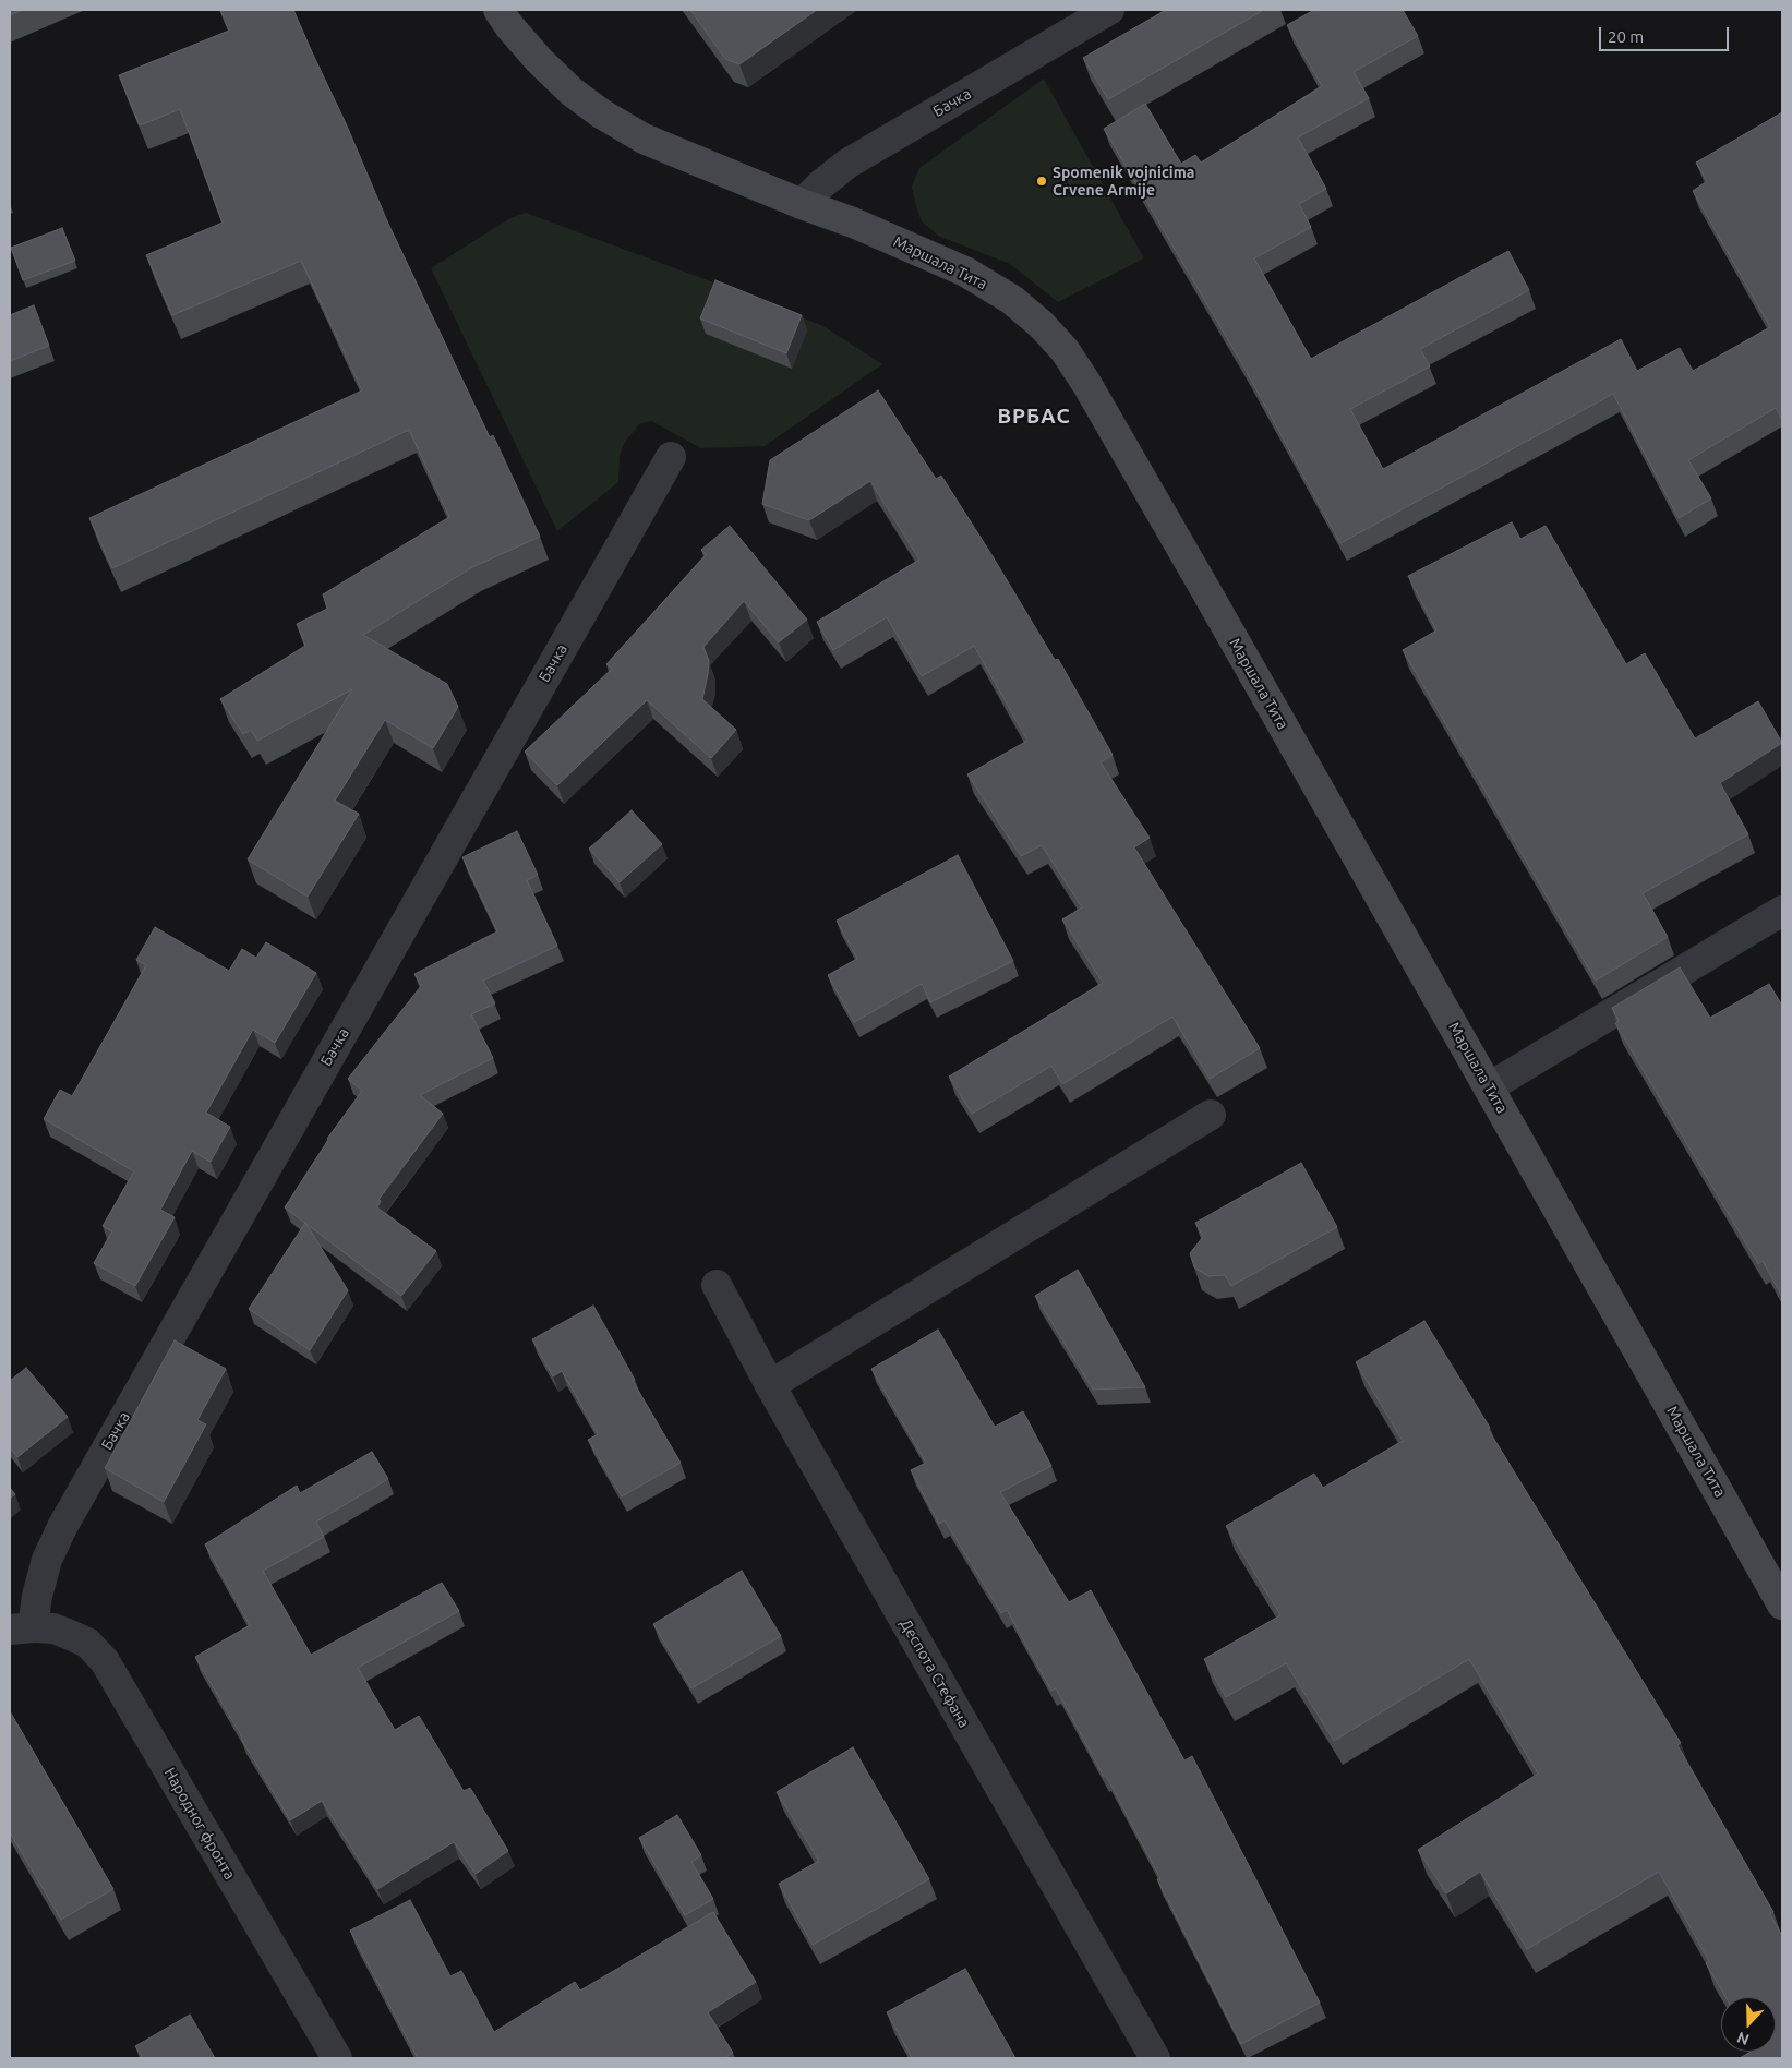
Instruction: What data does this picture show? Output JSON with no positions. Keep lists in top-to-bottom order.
{
  "streets": {
    "street": [
      "Бачка",
      "Маршала Тита",
      "Деспота Стефана",
      "Народног фронта"
    ]
  },
  "crossings": [
    ["Бачка", "Маршала Тита"],
    ["Бачка", "Народног фронта"]
  ],
  "districts": ["ВРБАС"],
  "places": ["Spomenik vojnicima Crvene Armije"],
  "scale_bar": "20 m",
  "north": "bottom"
}
